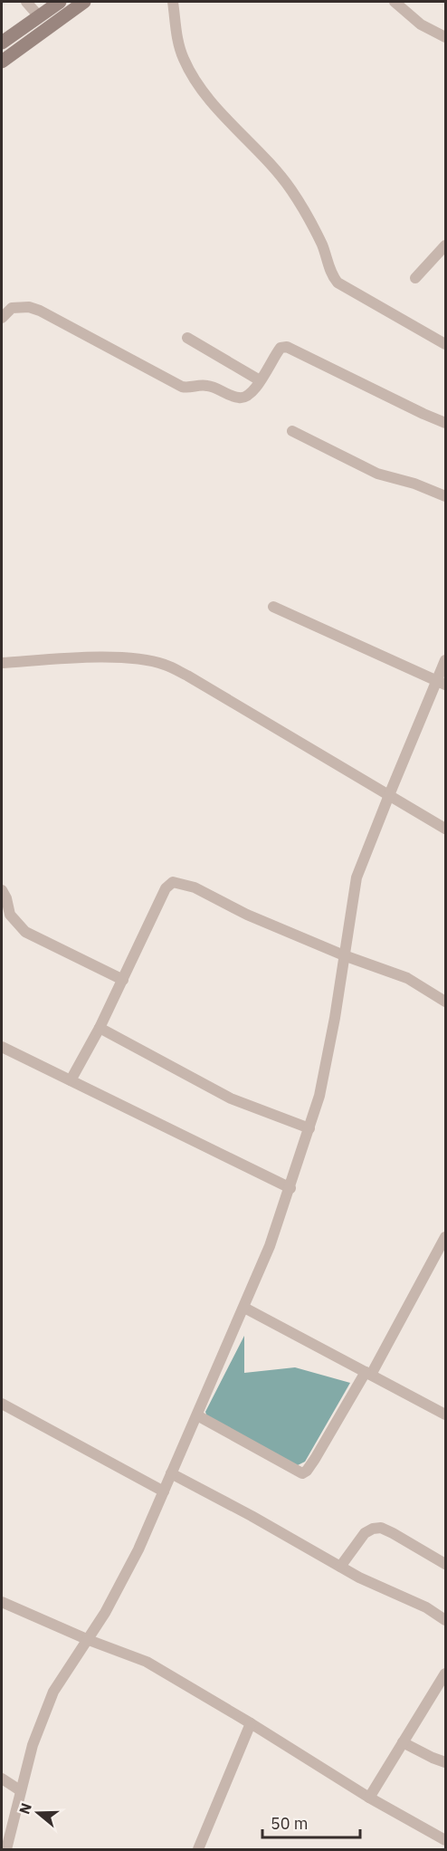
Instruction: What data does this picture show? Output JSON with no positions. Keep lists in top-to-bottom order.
{
  "scale_bar": "50 m",
  "north": "left"
}
